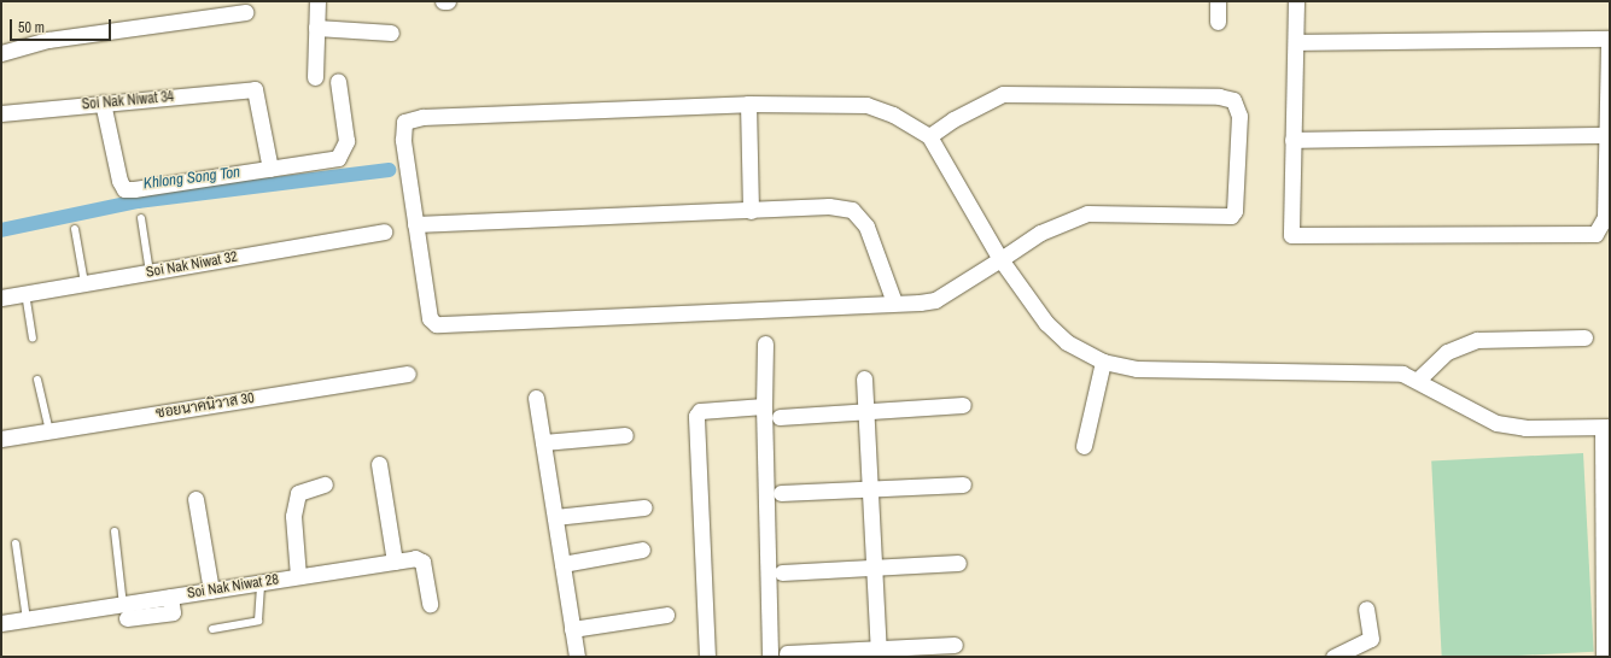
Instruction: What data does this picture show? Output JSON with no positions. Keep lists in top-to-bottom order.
{
  "streets": {
    "street": [
      "Soi Nak Niwat 34",
      "Soi Nak Niwat 32",
      "ซอยนาคนิวาส 30",
      "Soi Nak Niwat 28"
    ]
  },
  "water": ["Khlong Song Ton"],
  "scale_bar": "50 m"
}
